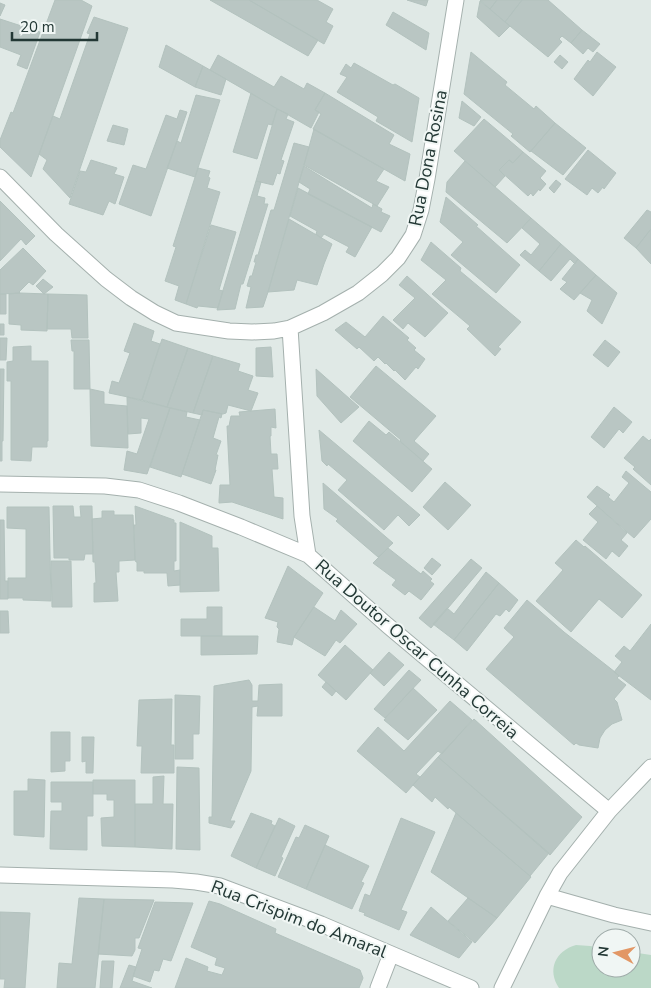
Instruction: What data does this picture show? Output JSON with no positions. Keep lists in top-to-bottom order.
{
  "streets": {
    "street": ["Rua Dona Rosina", "Rua Doutor Oscar Cunha Correia", "Rua Crispim do Amaral"]
  },
  "crossings": [
    ["Rua Dona Rosina", "Rua Doutor Oscar Cunha Correia"]
  ],
  "scale_bar": "20 m",
  "north": "left"
}
